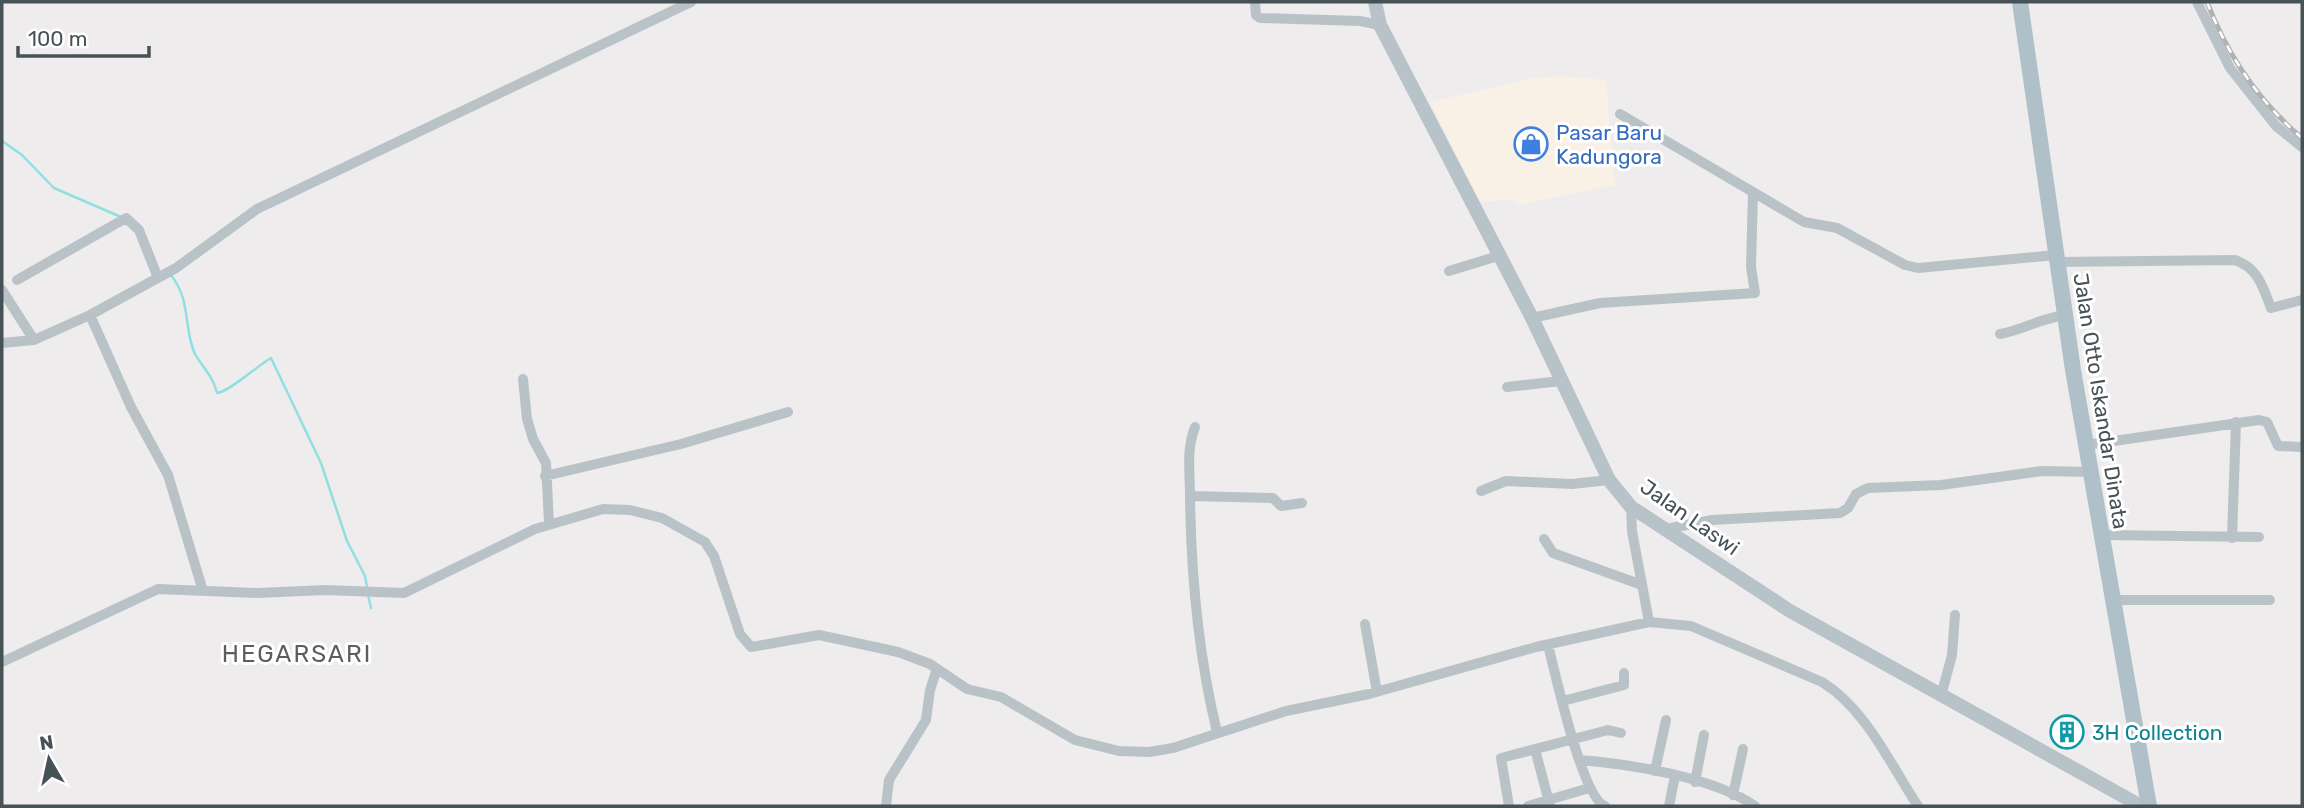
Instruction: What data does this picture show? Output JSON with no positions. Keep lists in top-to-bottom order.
{
  "streets": {
    "main road": ["Jalan Otto Iskandar Dinata"],
    "street": ["Jalan Laswi"]
  },
  "districts": ["HEGARSARI"],
  "places": {
    "shop": ["Pasar Baru Kadungora"],
    "building": ["3H Collection"]
  },
  "scale_bar": "100 m",
  "north": "top"
}
